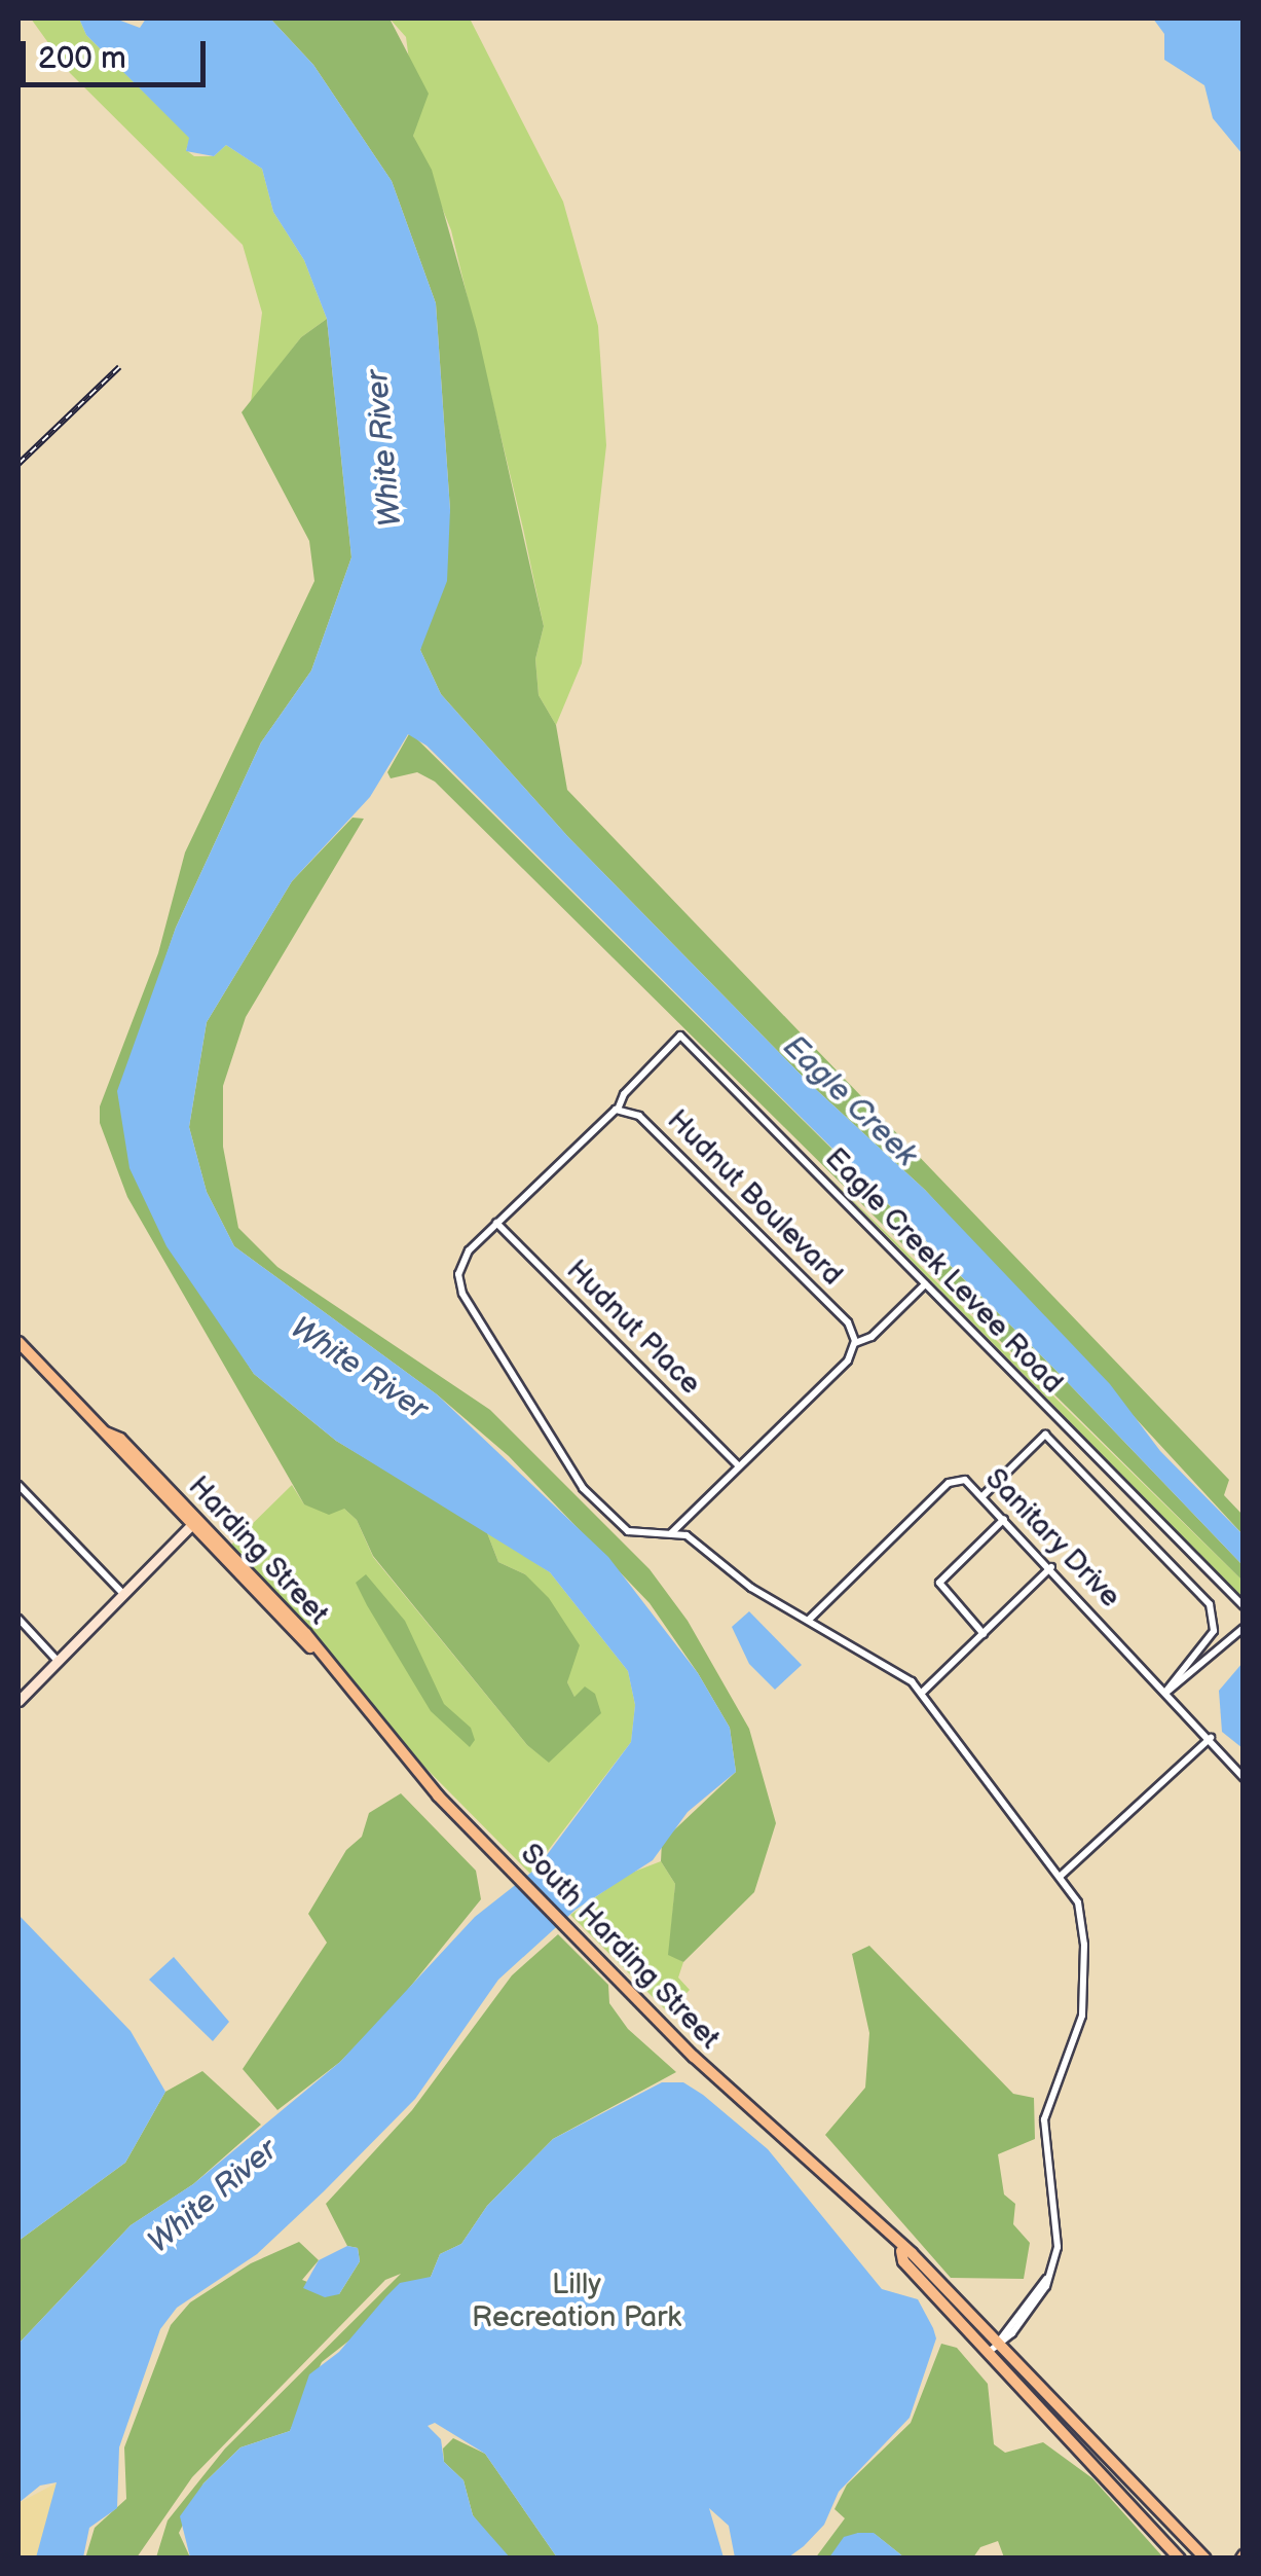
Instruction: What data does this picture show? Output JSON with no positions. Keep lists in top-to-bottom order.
{
  "streets": {
    "main road": ["Harding Street", "South Harding Street"],
    "street": [
      "Hudnut Boulevard",
      "Eagle Creek Levee Road",
      "Hudnut Place",
      "Sanitary Drive"
    ]
  },
  "crossings": [
    ["Hudnut Boulevard", "Eagle Creek Levee Road"],
    ["Harding Street", "South Harding Street"]
  ],
  "water": ["White River", "Eagle Creek"],
  "parks": ["Lilly Recreation Park"],
  "scale_bar": "200 m"
}
